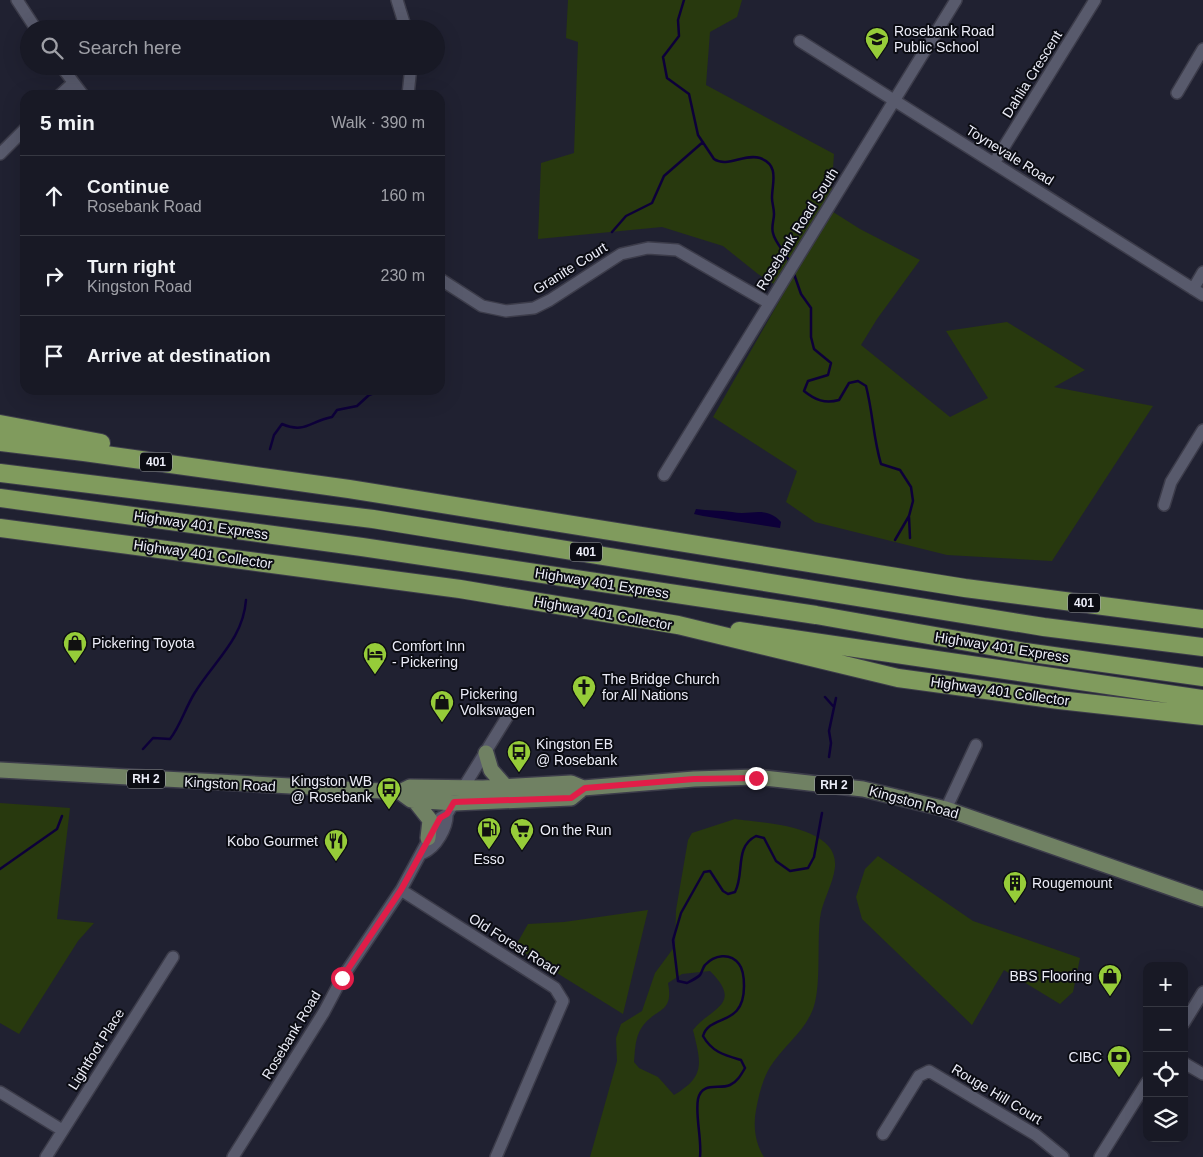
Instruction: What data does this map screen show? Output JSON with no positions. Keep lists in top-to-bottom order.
{
  "streets": {
    "highway": ["401", "Highway 401 Express", "Highway 401 Collector"],
    "main road": ["RH 2", "Kingston Road"],
    "street": [
      "Dahlia Crescent",
      "Toynevale Road",
      "Rosebank Road South",
      "Granite Court",
      "Old Forest Road",
      "Rosebank Road",
      "Lightfoot Place",
      "Rouge Hill Court"
    ]
  },
  "crossings": [
    ["Dahlia Crescent", "Toynevale Road"],
    ["Toynevale Road", "Rosebank Road South"],
    ["Rosebank Road South", "Granite Court"],
    ["Kingston Road", "Rosebank Road"],
    ["Old Forest Road", "Rosebank Road"]
  ],
  "places": {
    "school or university": ["Rosebank Road Public School"],
    "shop": ["Pickering Toyota", "Pickering Volkswagen", "BBS Flooring"],
    "hotel": ["Comfort Inn - Pickering"],
    "church": ["The Bridge Church for All Nations"],
    "bus stop": ["Kingston EB @ Rosebank", "Kingston WB @ Rosebank"],
    "fuel station": ["Esso"],
    "supermarket": ["On the Run"],
    "restaurant": ["Kobo Gourmet"],
    "building": ["Rougemount"],
    "bank": ["CIBC"]
  },
  "page": {
    "search": "Search here",
    "heading": ["5 min", "Walk · 390 m"],
    "list": [
      ["Continue", "Rosebank Road", "160 m"],
      ["Turn right", "Kingston Road", "230 m"],
      "Arrive at destination"
    ],
    "map_buttons": ["+", "−"]
  }
}
